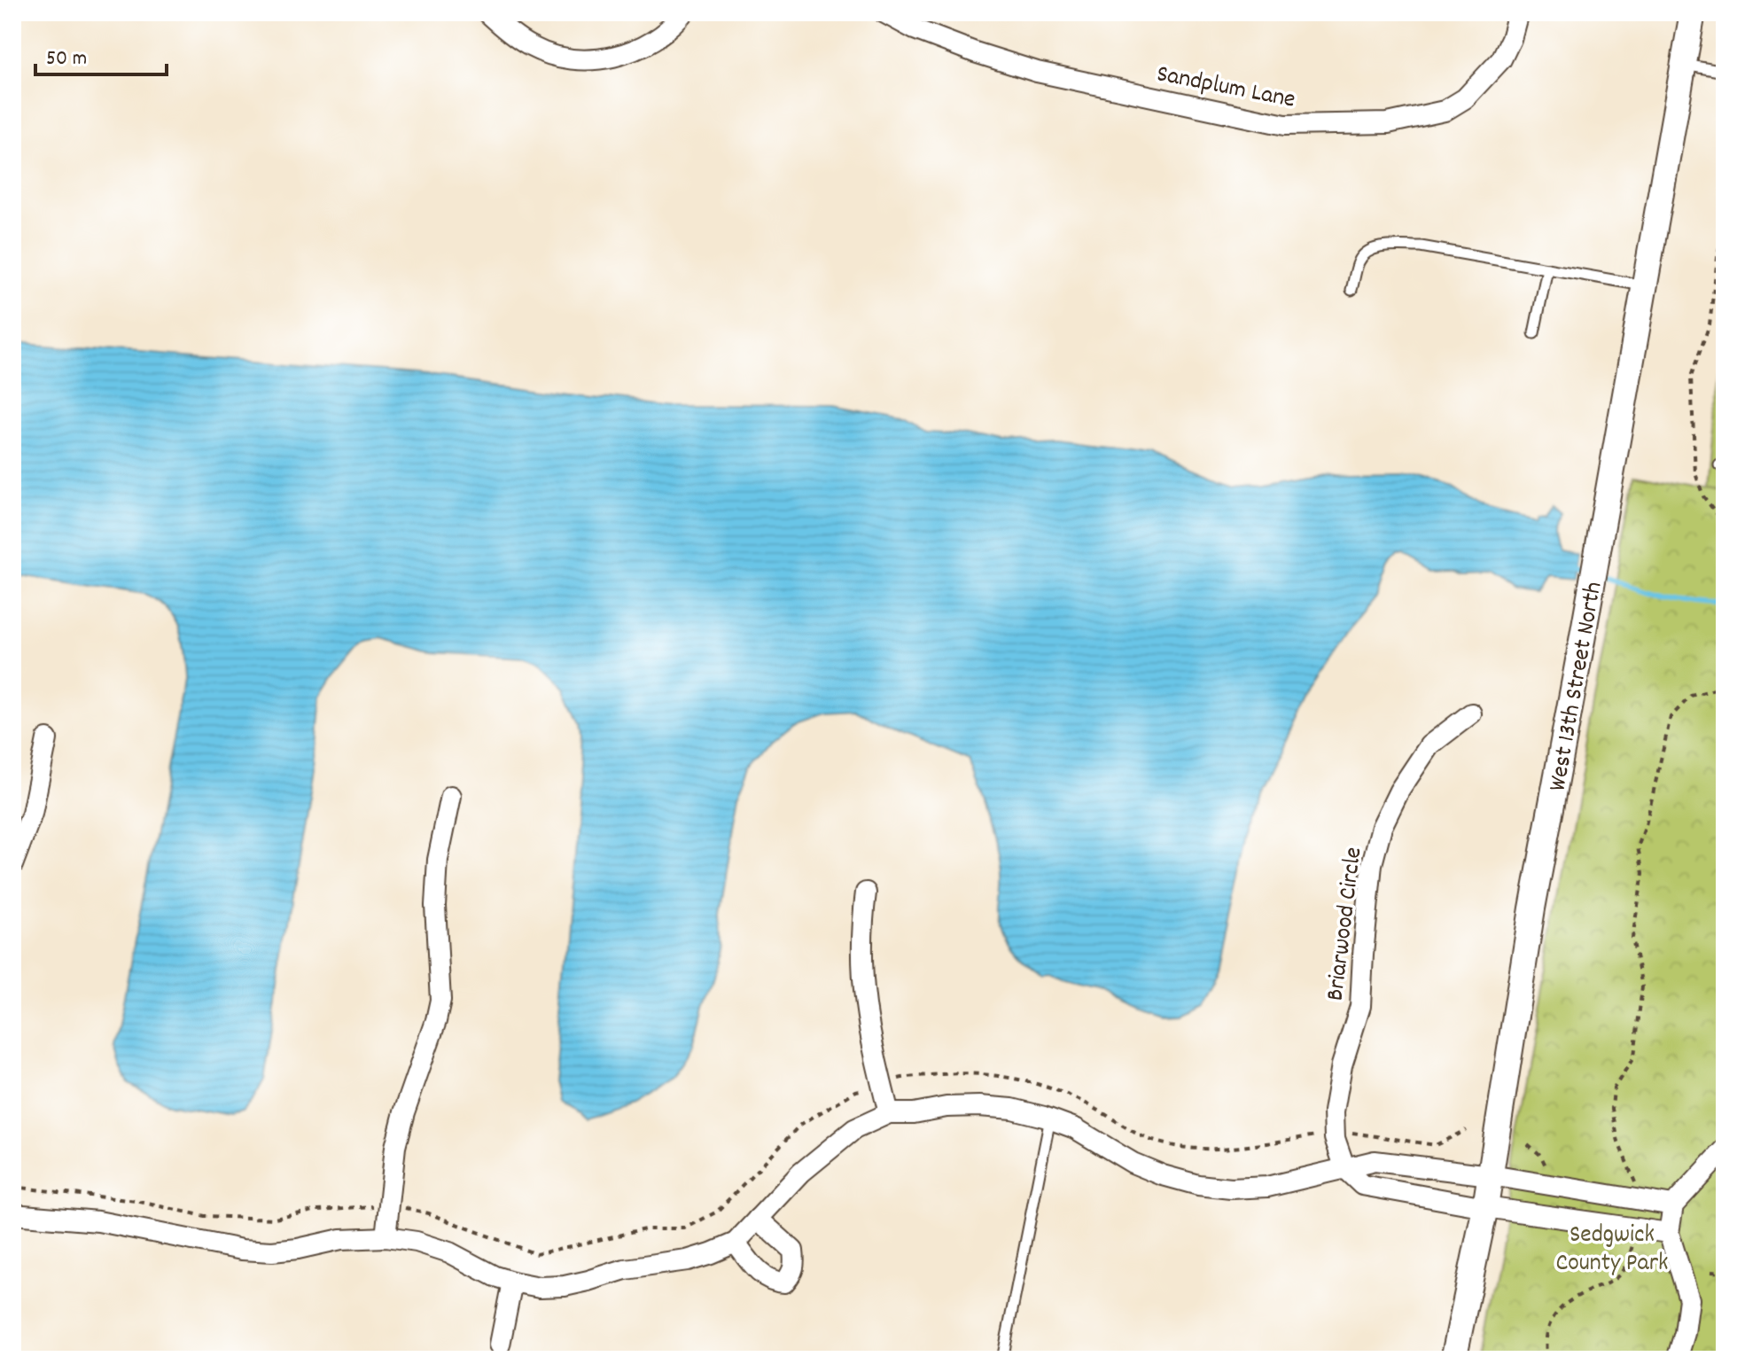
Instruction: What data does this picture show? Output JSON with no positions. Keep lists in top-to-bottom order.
{
  "streets": {
    "street": ["Sandplum Lane", "West 13th Street North", "Briarwood Circle"]
  },
  "parks": ["Sedgwick County Park"],
  "scale_bar": "50 m"
}
